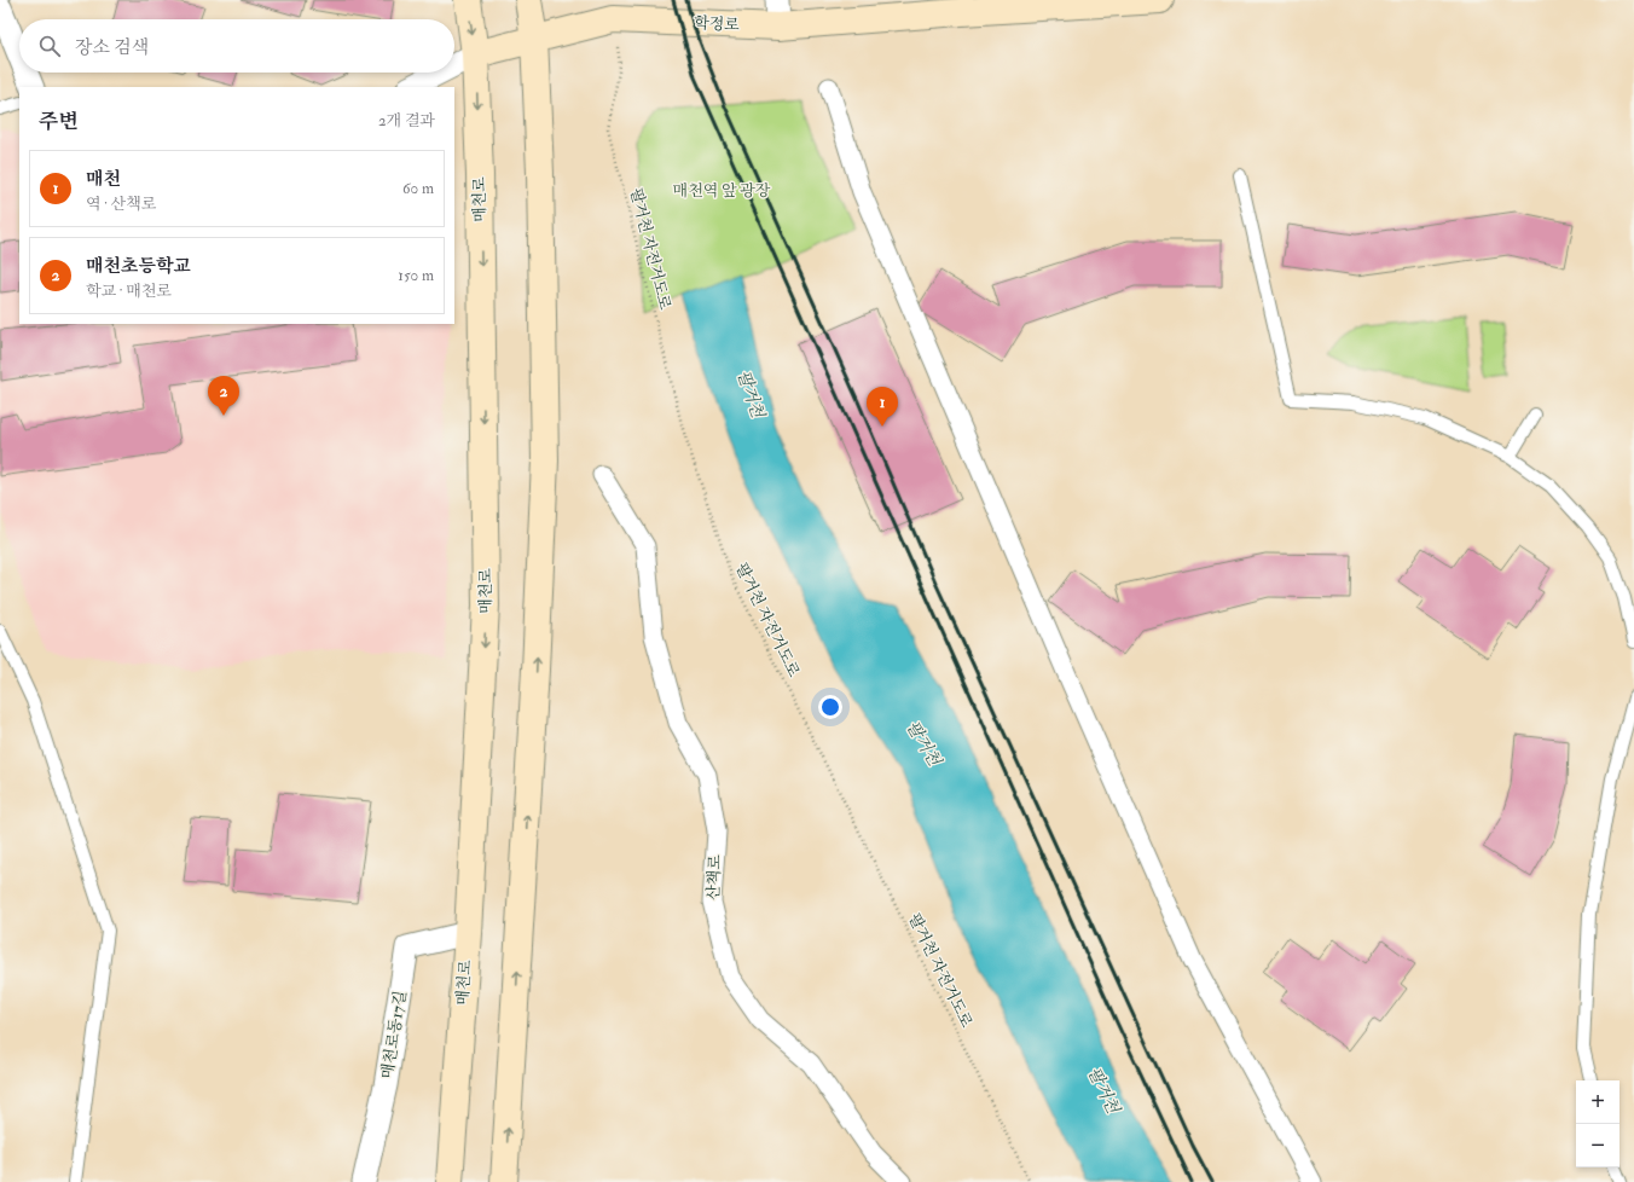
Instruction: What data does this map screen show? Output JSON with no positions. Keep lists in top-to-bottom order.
{
  "streets": {
    "main road": ["학정로", "매천로"],
    "street": ["산책로", "매천로동17길"],
    "path": ["팔거천 자전거도로"]
  },
  "crossings": [
    ["학정로", "매천로"],
    ["학정로", "팔거천 자전거도로"],
    ["매천로", "매천로동17길"]
  ],
  "water": ["팔거천"],
  "parks": ["매천역 앞 광장"],
  "page": {
    "search": "장소 검색",
    "heading": ["주변", "2개 결과"],
    "list": [
      {
        "mark": "1",
        "name": "매천",
        "note": "역 · 산책로",
        "value": "60 m"
      },
      {
        "mark": "2",
        "name": "매천초등학교",
        "note": "학교 · 매천로",
        "value": "150 m"
      }
    ],
    "pins": ["2", "1"],
    "map_buttons": ["+", "−"]
  }
}
